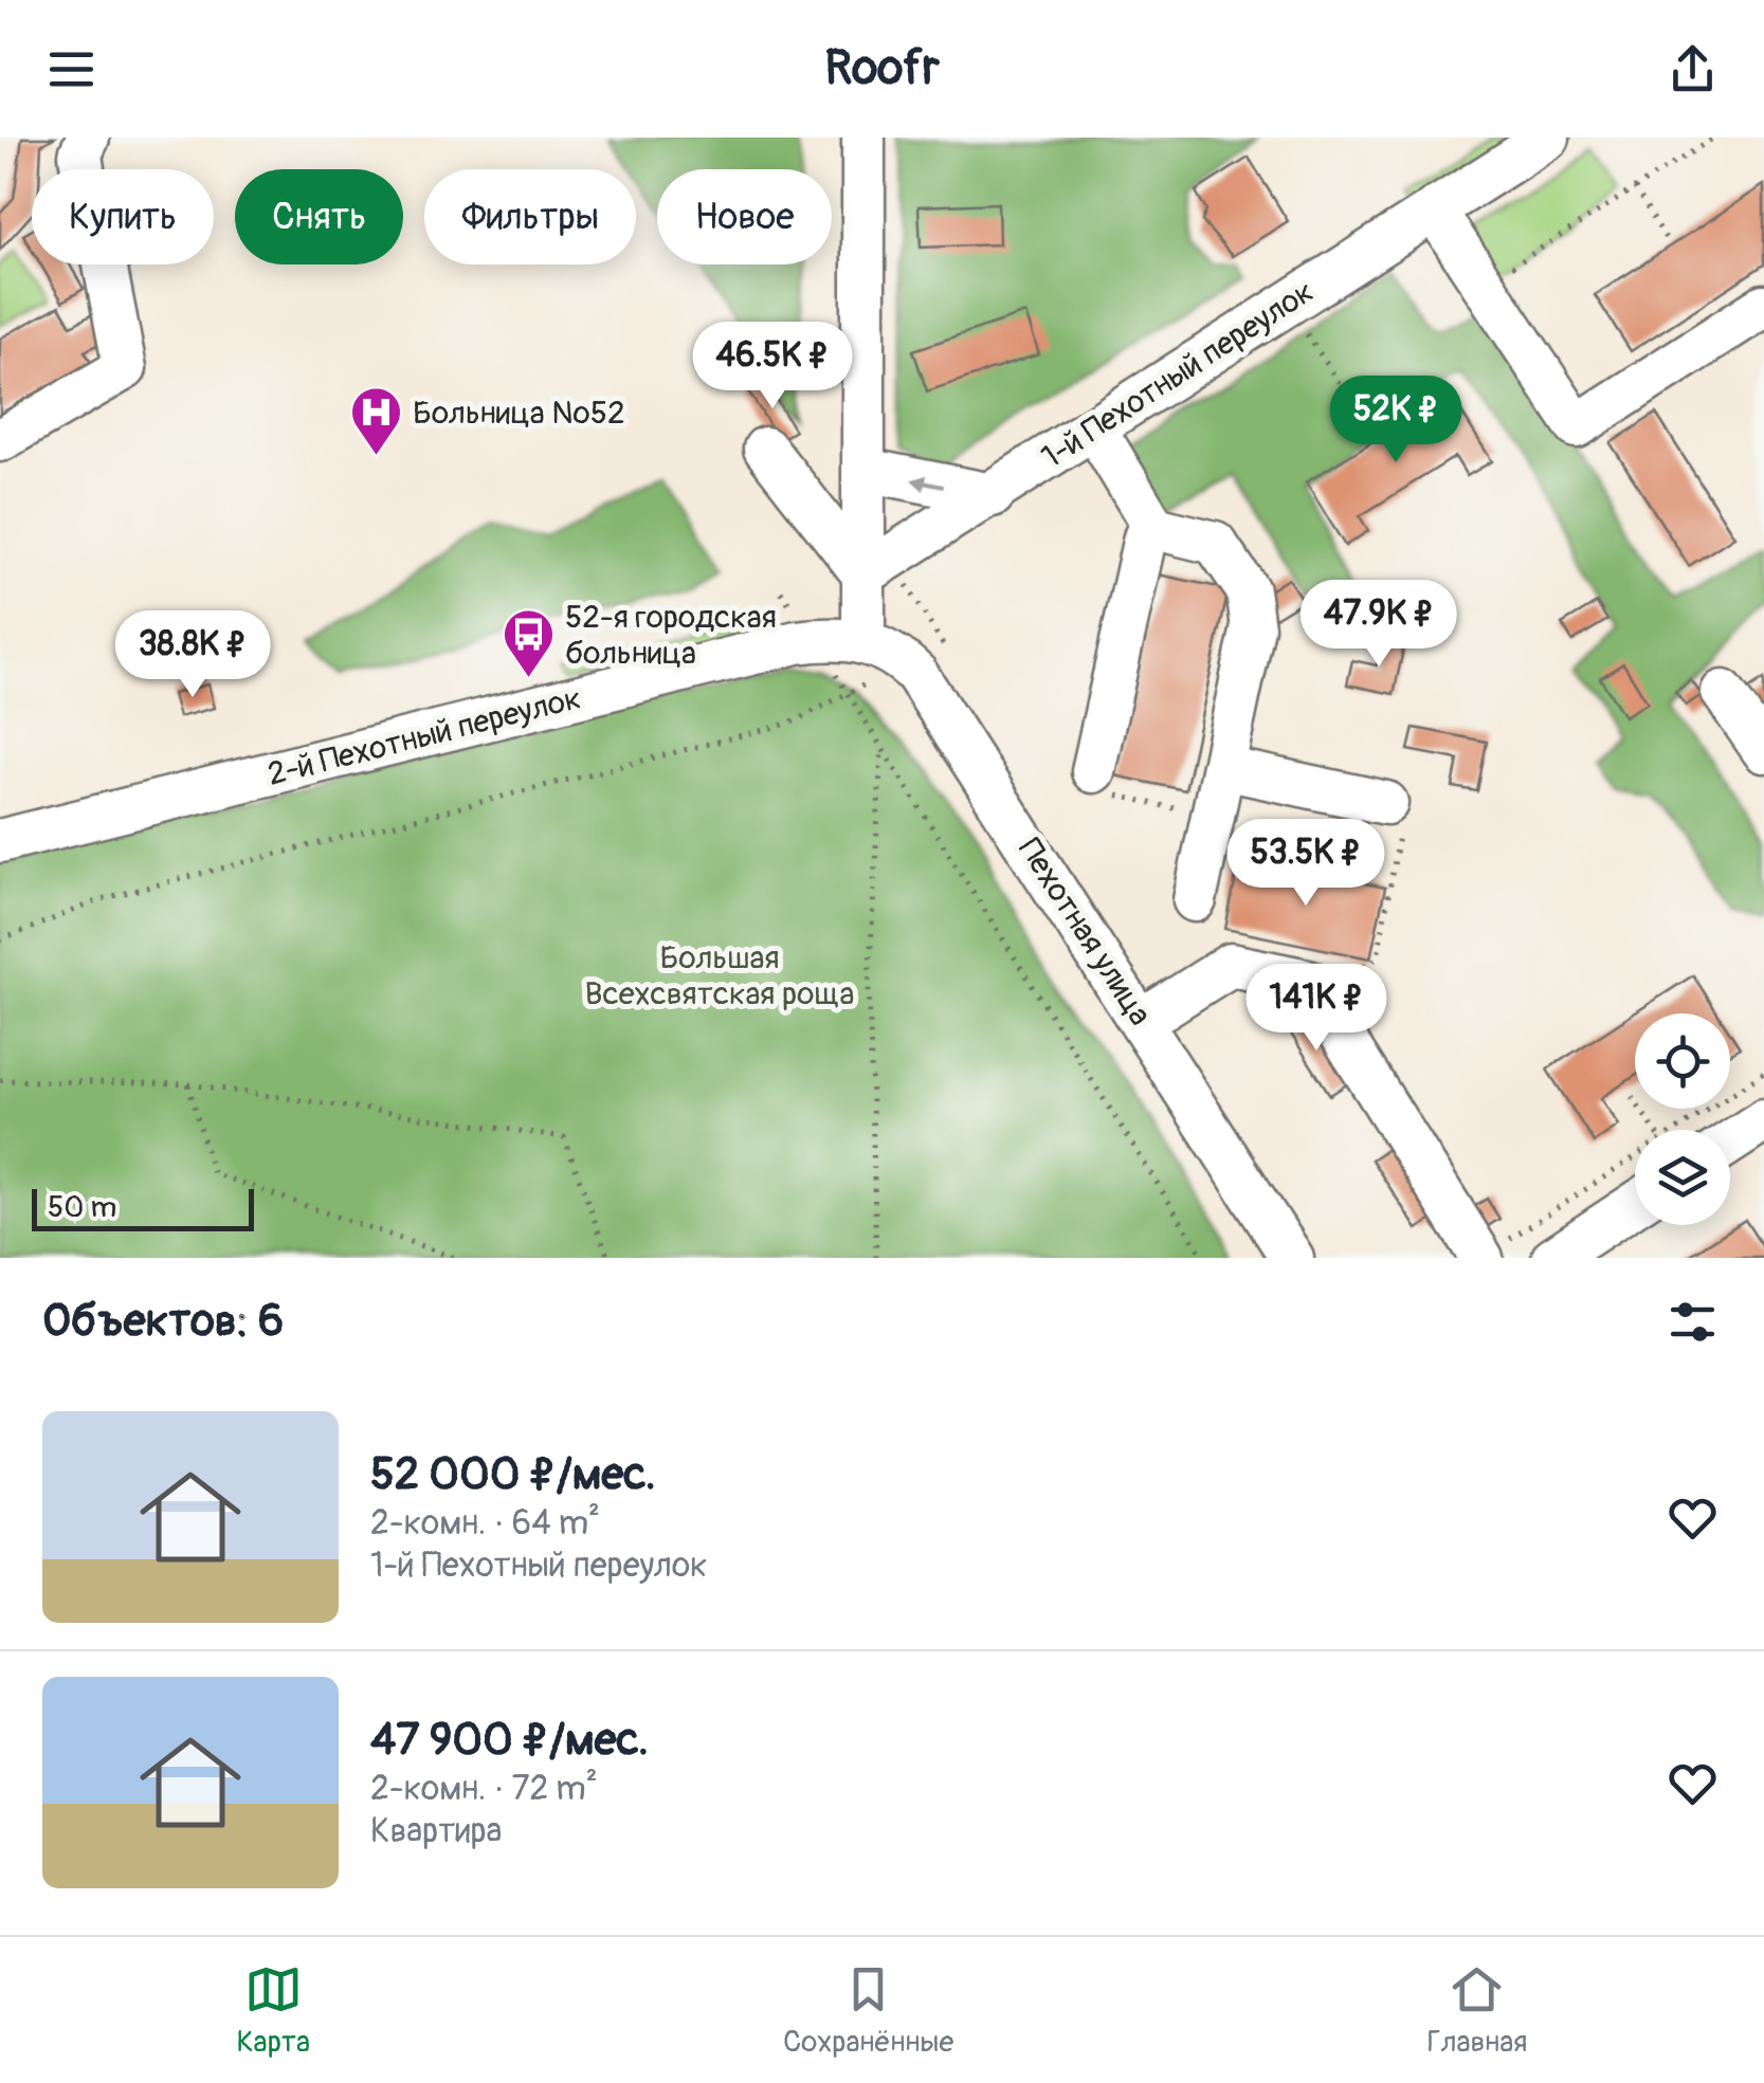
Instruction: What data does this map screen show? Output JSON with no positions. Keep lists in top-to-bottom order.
{
  "streets": {
    "street": ["1-й Пехотный переулок", "2-й Пехотный переулок", "Пехотная улица"]
  },
  "crossings": [
    ["2-й Пехотный переулок", "Пехотная улица"]
  ],
  "parks": ["Большая Всехсвятская роща"],
  "places": {
    "hospital": ["Больница №52"],
    "bus stop": ["52-я городская больница"]
  },
  "scale_bar": "50 m",
  "page": {
    "header": "Roofr",
    "chip": [
      "Купить",
      "Снять",
      "Фильтры",
      "Новое"
    ],
    "price": [
      "46.5K ₽",
      "52K ₽",
      "47.9K ₽",
      "38.8K ₽",
      "53.5K ₽",
      "141K ₽"
    ],
    "scale": "50 m",
    "heading": "Объектов: 6",
    "list": [
      {
        "name": "52 000 ₽/мес.",
        "note": "2-комн. · 64 m² · 1-й Пехотный переулок"
      },
      {
        "name": "47 900 ₽/мес.",
        "note": "2-комн. · 72 m² · Квартира"
      }
    ],
    "tabs": ["Карта", "Сохранённые", "Главная"]
  }
}
